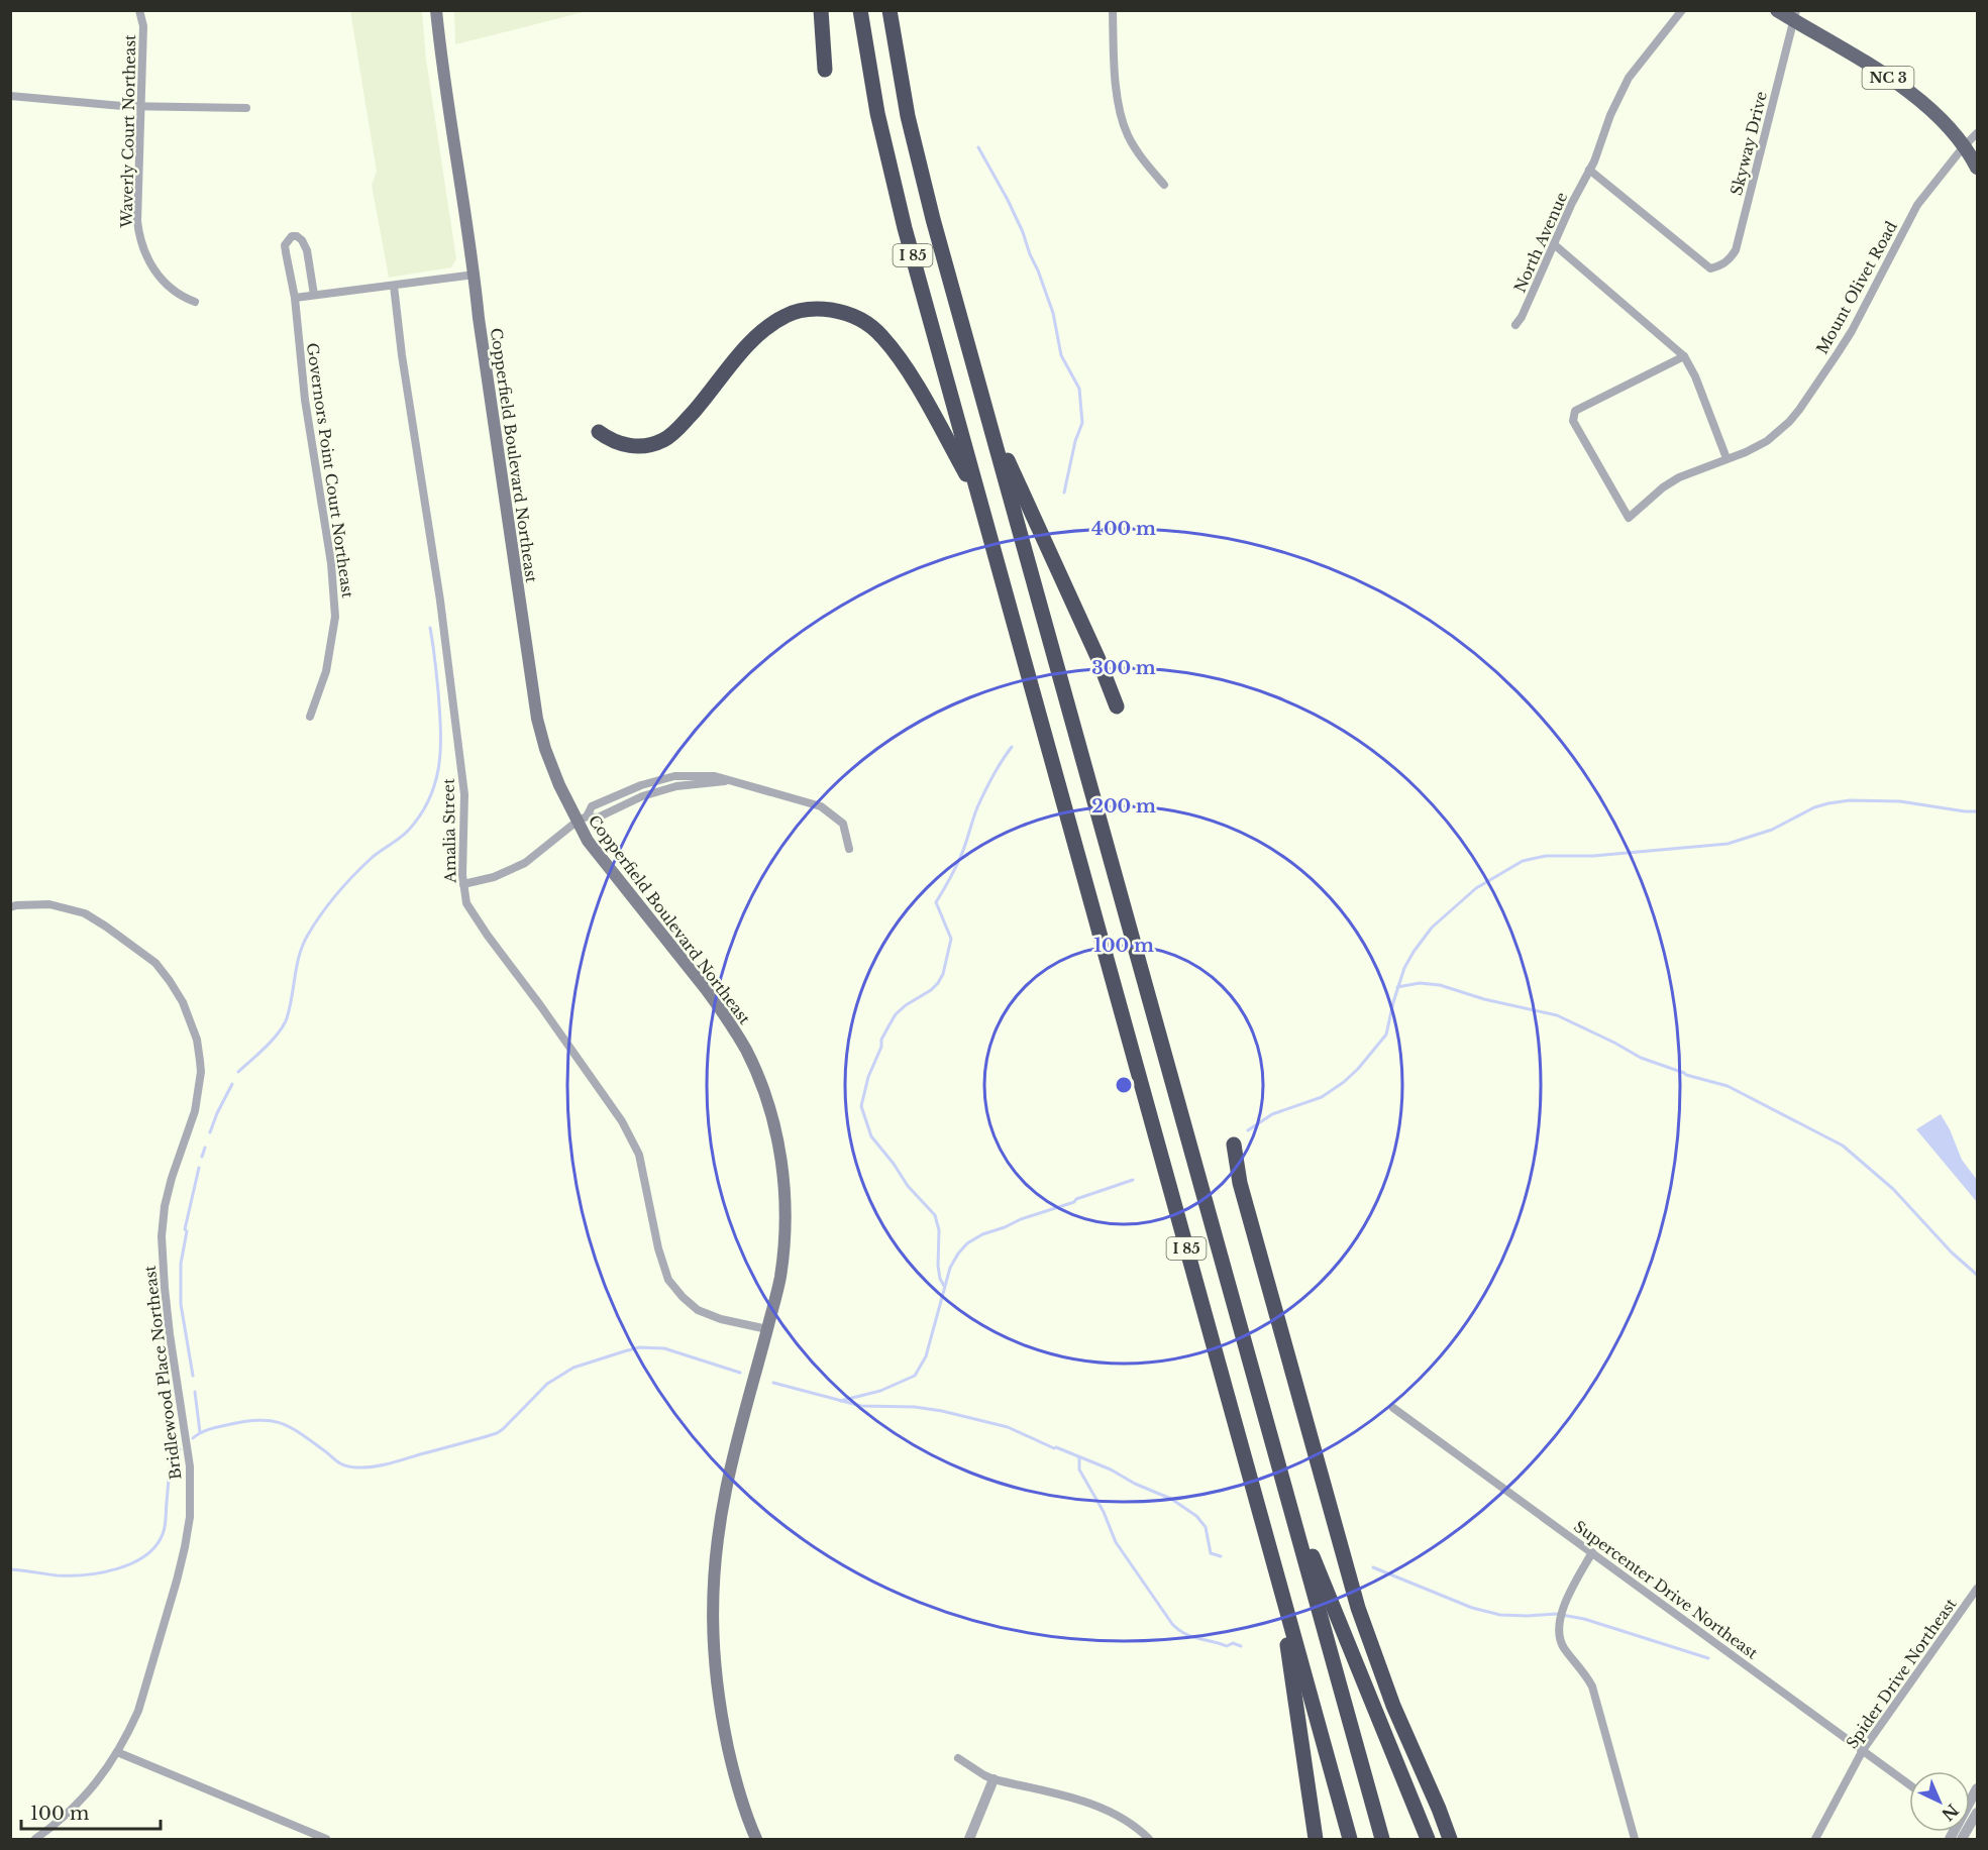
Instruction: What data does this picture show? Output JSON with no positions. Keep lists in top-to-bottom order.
{
  "streets": {
    "highway": ["I 85"],
    "main road": ["NC 3", "Copperfield Boulevard Northeast"],
    "street": [
      "Waverly Court Northeast",
      "Skyway Drive",
      "North Avenue",
      "Mount Olivet Road",
      "Governors Point Court Northeast",
      "Amalia Street",
      "Bridlewood Place Northeast",
      "Supercenter Drive Northeast",
      "Spider Drive Northeast"
    ]
  },
  "crossings": [
    ["NC 3", "Skyway Drive"],
    ["NC 3", "Mount Olivet Road"],
    ["Skyway Drive", "North Avenue"],
    ["Copperfield Boulevard Northeast", "Amalia Street"],
    ["Supercenter Drive Northeast", "Spider Drive Northeast"]
  ],
  "scale_bar": "100 m",
  "north": "bottom right",
  "rings": [
    "400 m",
    "300 m",
    "200 m",
    "100 m"
  ]
}
